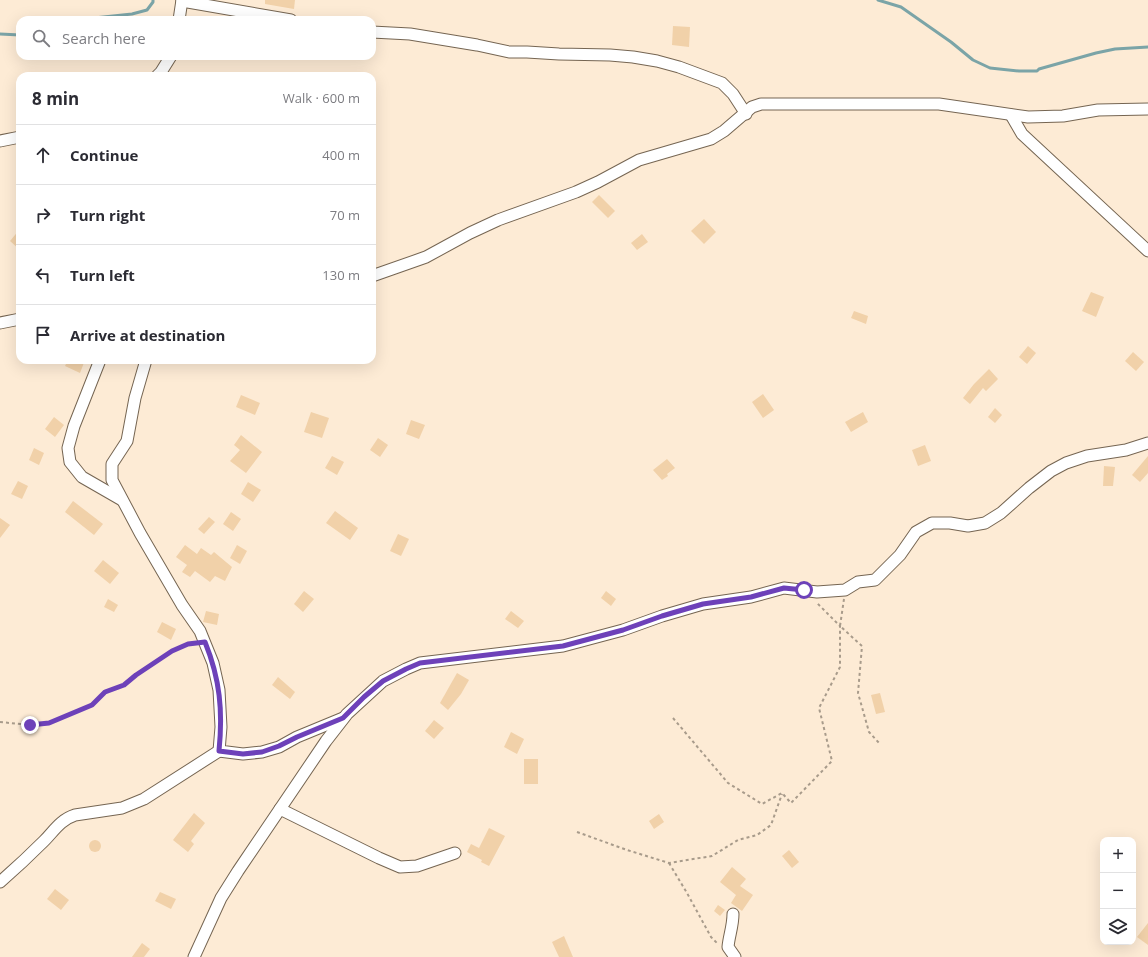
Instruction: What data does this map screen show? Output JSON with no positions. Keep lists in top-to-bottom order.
{
  "page": {
    "search": "Search here",
    "heading": ["8 min", "Walk · 600 m"],
    "list": [
      ["Continue", "400 m"],
      ["Turn right", "70 m"],
      ["Turn left", "130 m"],
      "Arrive at destination"
    ],
    "map_buttons": ["+", "−"]
  }
}
